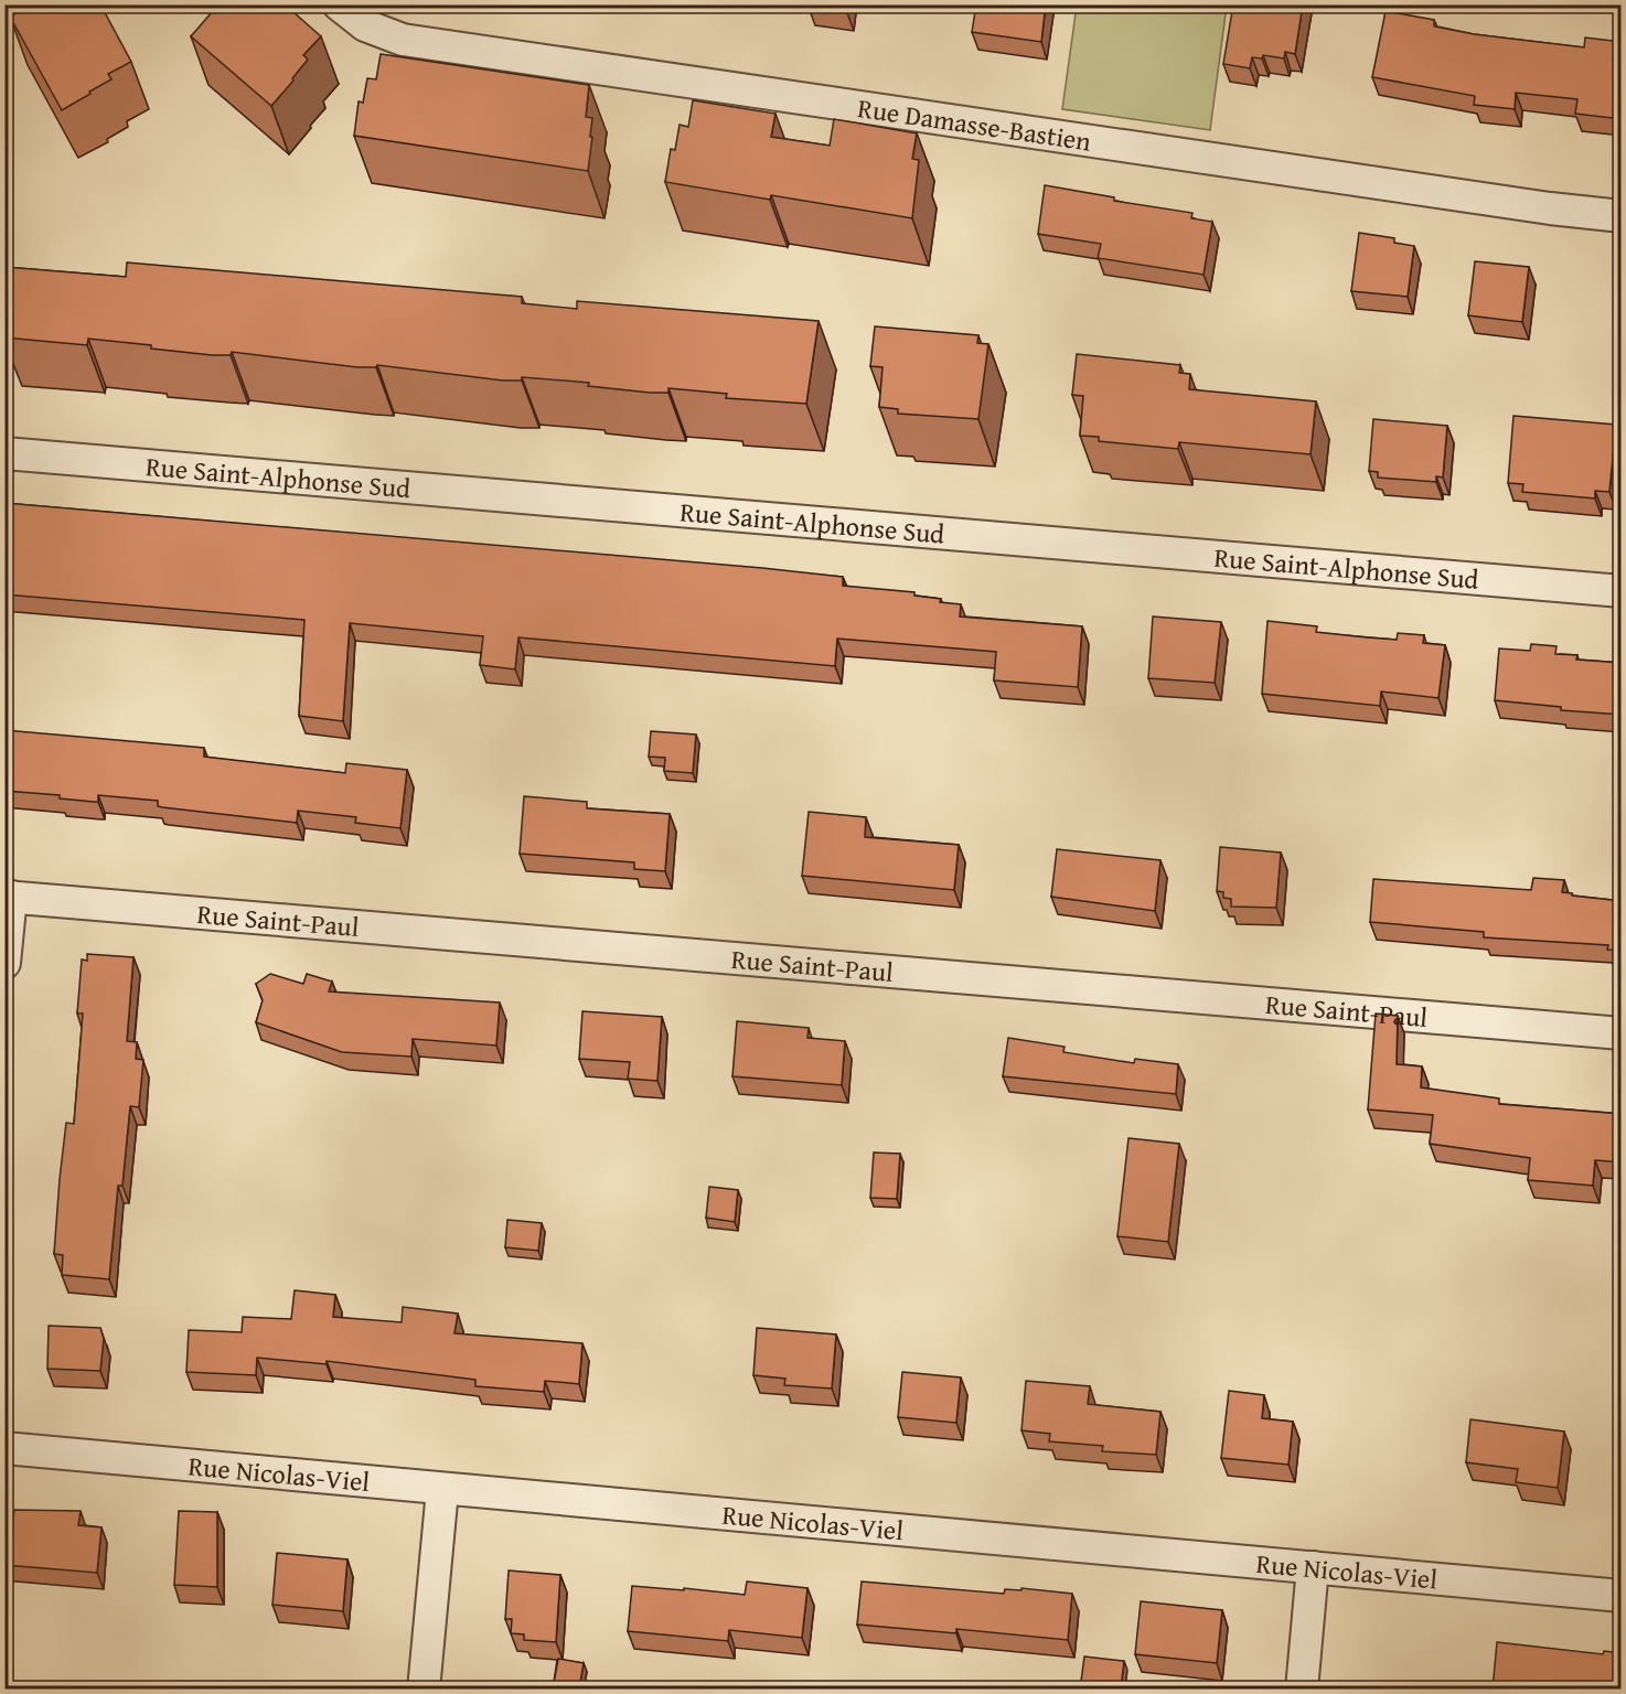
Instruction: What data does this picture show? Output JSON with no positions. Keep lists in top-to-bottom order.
{
  "streets": {
    "street": [
      "Rue Damasse-Bastien",
      "Rue Saint-Alphonse Sud",
      "Rue Saint-Paul",
      "Rue Nicolas-Viel"
    ]
  }
}
